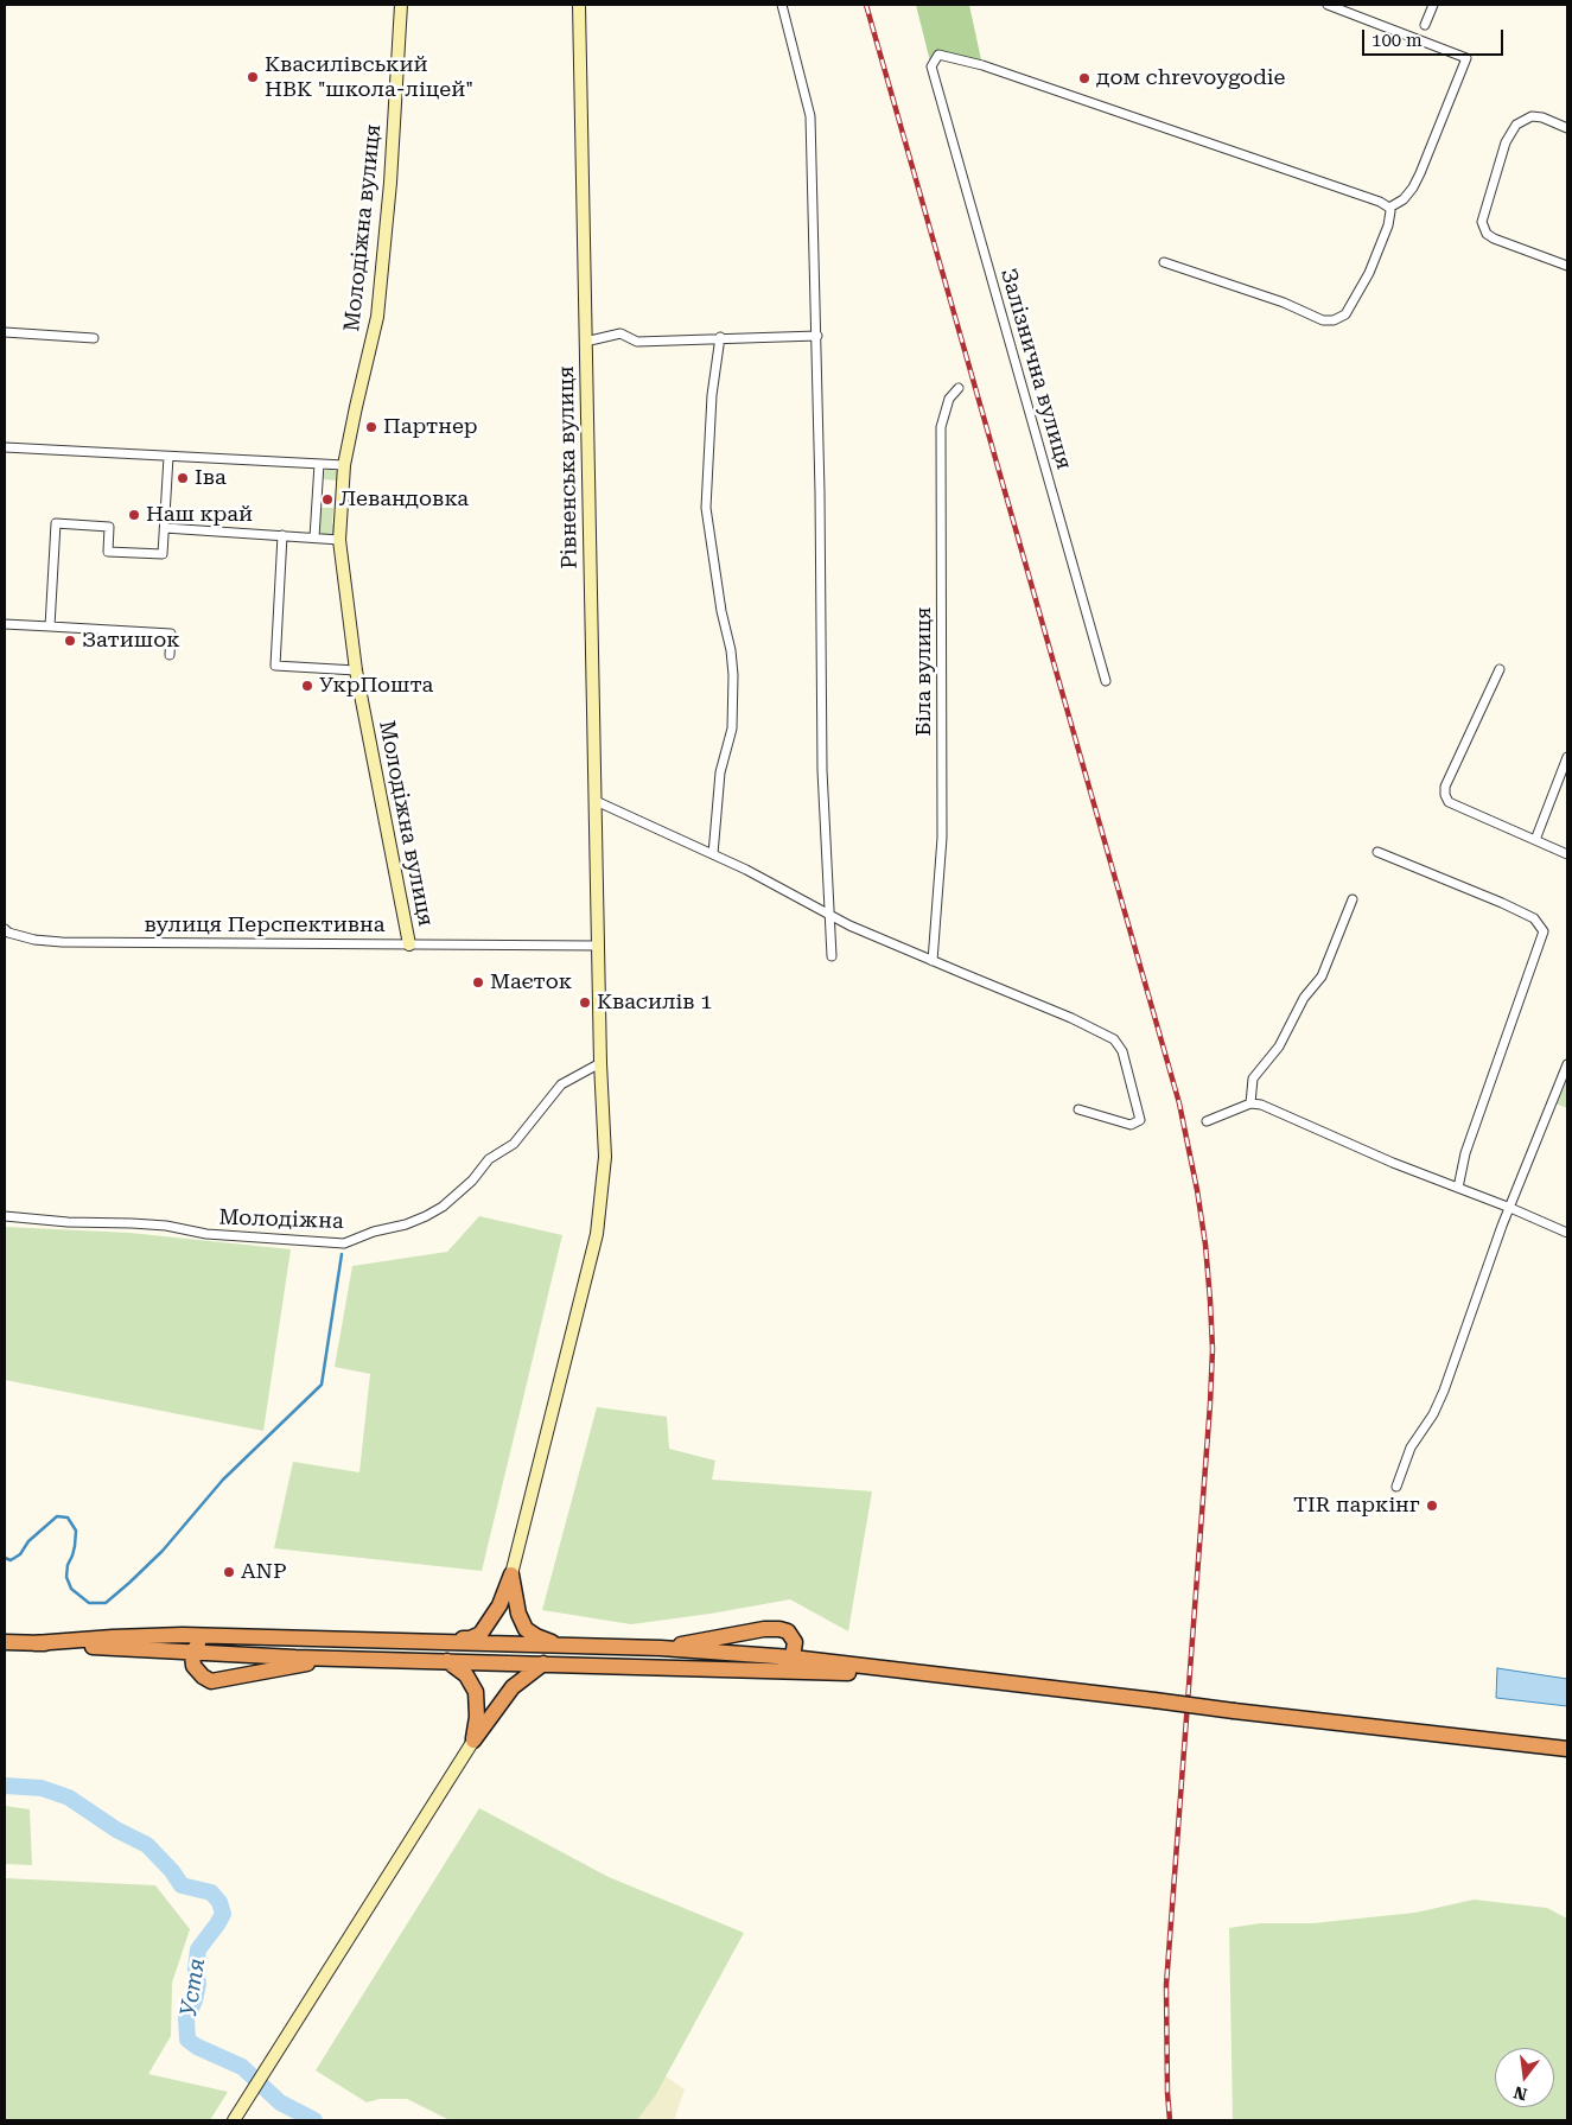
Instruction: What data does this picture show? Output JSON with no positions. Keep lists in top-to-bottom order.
{
  "streets": {
    "main road": ["Молодіжна вулиця", "Рівненська вулиця"],
    "street": [
      "Залізнична вулиця",
      "Біла вулиця",
      "вулиця Перспективна",
      "Молодіжна"
    ]
  },
  "crossings": [
    ["Молодіжна вулиця", "вулиця Перспективна"],
    ["Рівненська вулиця", "вулиця Перспективна"],
    ["Рівненська вулиця", "Молодіжна"]
  ],
  "water": ["Устя"],
  "places": [
    "Квасилівський НВК \"школа-ліцей\"",
    "дом chrevoygodie",
    "Партнер",
    "Іва",
    "Левандовка",
    "Наш край",
    "Затишок",
    "УкрПошта",
    "Маєток",
    "Квасилів 1",
    "TIR паркінг",
    "ANP"
  ],
  "scale_bar": "100 m",
  "north": "bottom"
}
